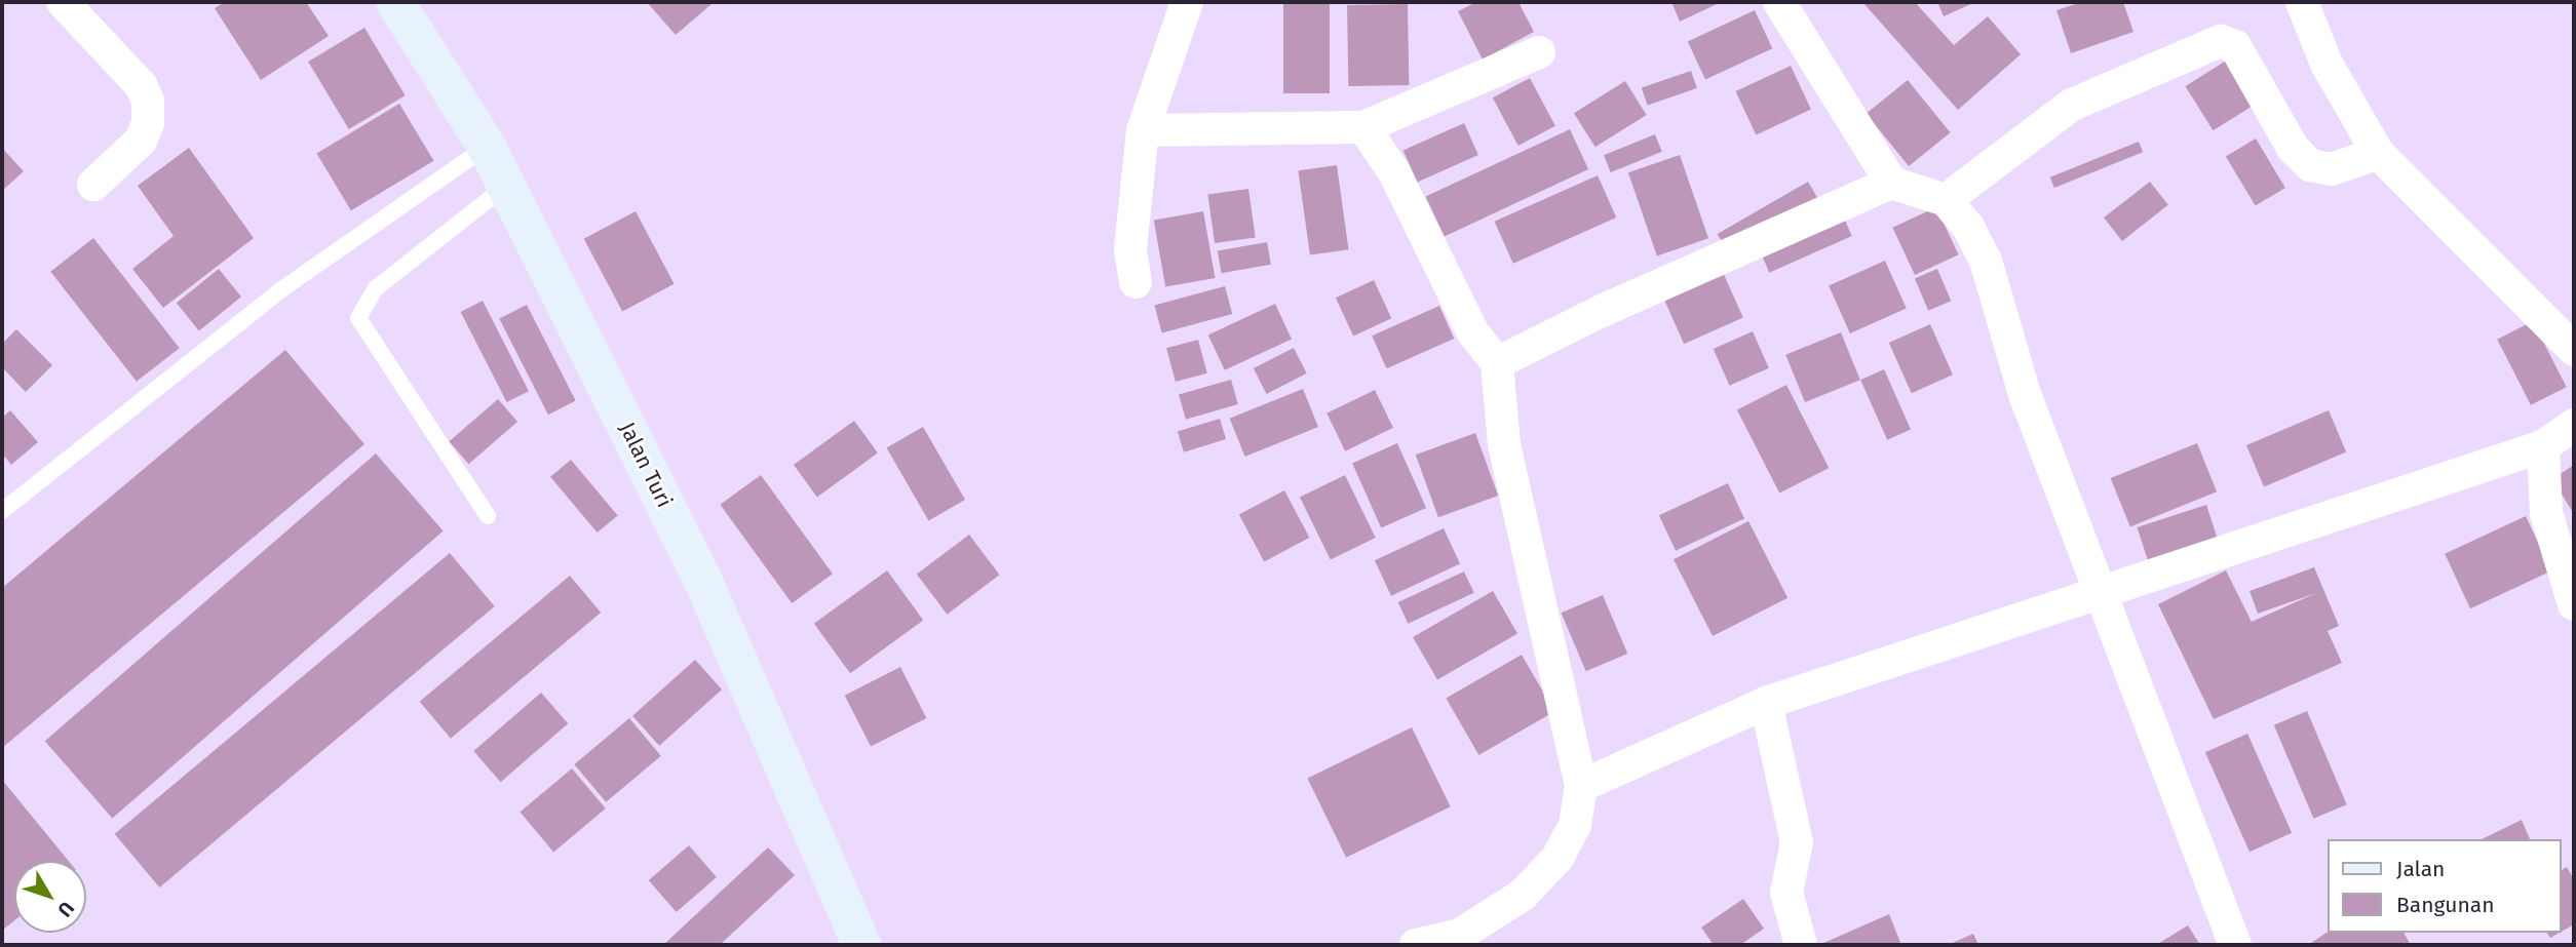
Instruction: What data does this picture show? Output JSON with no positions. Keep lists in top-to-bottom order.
{
  "streets": {
    "main road": ["Jalan Turi"]
  },
  "legend": ["Jalan", "Bangunan"],
  "north": "bottom right"
}
